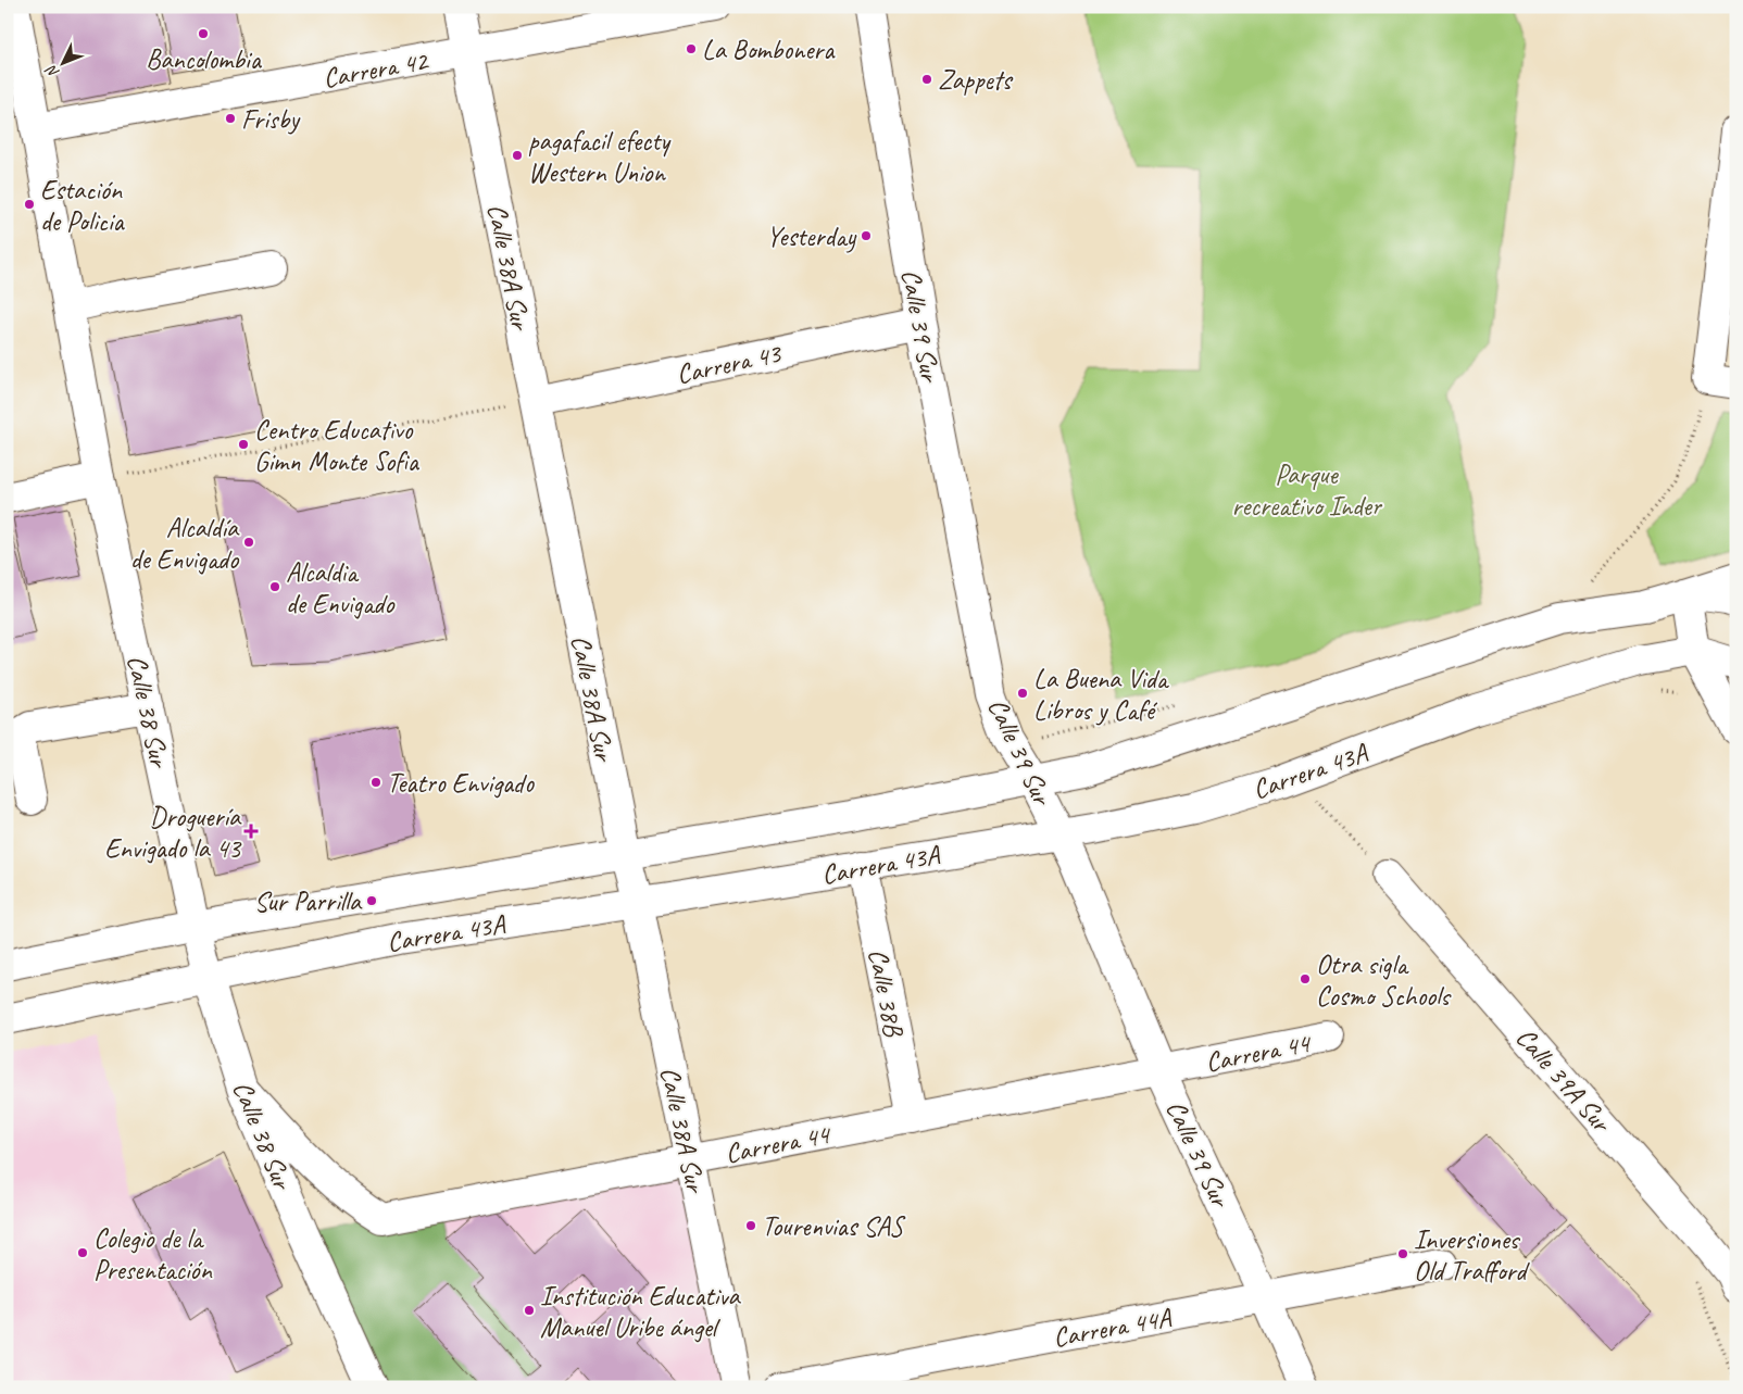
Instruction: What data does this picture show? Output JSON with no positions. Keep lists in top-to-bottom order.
{
  "streets": {
    "street": [
      "Carrera 42",
      "Calle 38A Sur",
      "Calle 39 Sur",
      "Carrera 43",
      "Calle 38 Sur",
      "Carrera 43A",
      "Calle 38B",
      "Carrera 44",
      "Calle 39A Sur",
      "Carrera 44A"
    ]
  },
  "crossings": [
    ["Carrera 42", "Calle 38A Sur"],
    ["Carrera 42", "Calle 38 Sur"],
    ["Calle 38A Sur", "Carrera 43"],
    ["Calle 38A Sur", "Carrera 43A"],
    ["Calle 38A Sur", "Carrera 44"],
    ["Calle 39 Sur", "Carrera 43"],
    ["Calle 39 Sur", "Carrera 43A"],
    ["Calle 39 Sur", "Carrera 44"],
    ["Calle 39 Sur", "Carrera 44A"],
    ["Calle 38 Sur", "Carrera 43A"],
    ["Calle 38 Sur", "Carrera 44"],
    ["Carrera 43A", "Calle 38B"],
    ["Calle 38B", "Carrera 44"]
  ],
  "parks": ["Parque recreativo Inder"],
  "places": {
    "other": [
      "Bancolombia",
      "La Bombonera",
      "Zappets",
      "Frisby",
      "pagafacil efecty Western Union",
      "Estación de Policia",
      "Yesterday",
      "Centro Educativo Gimn Monte Sofia",
      "Alcaldía de Envigado",
      "Alcaldia de Envigado",
      "La Buena Vida Libros y Café",
      "Teatro Envigado",
      "Sur Parrilla",
      "Otra sigla Cosmo Schools",
      "Tourenvias SAS",
      "Colegio de la Presentación",
      "Inversiones Old Trafford",
      "Institución Educativa Manuel Uribe ángel"
    ],
    "health": ["Droguería Envigado la 43"]
  },
  "north": "bottom left"
}
